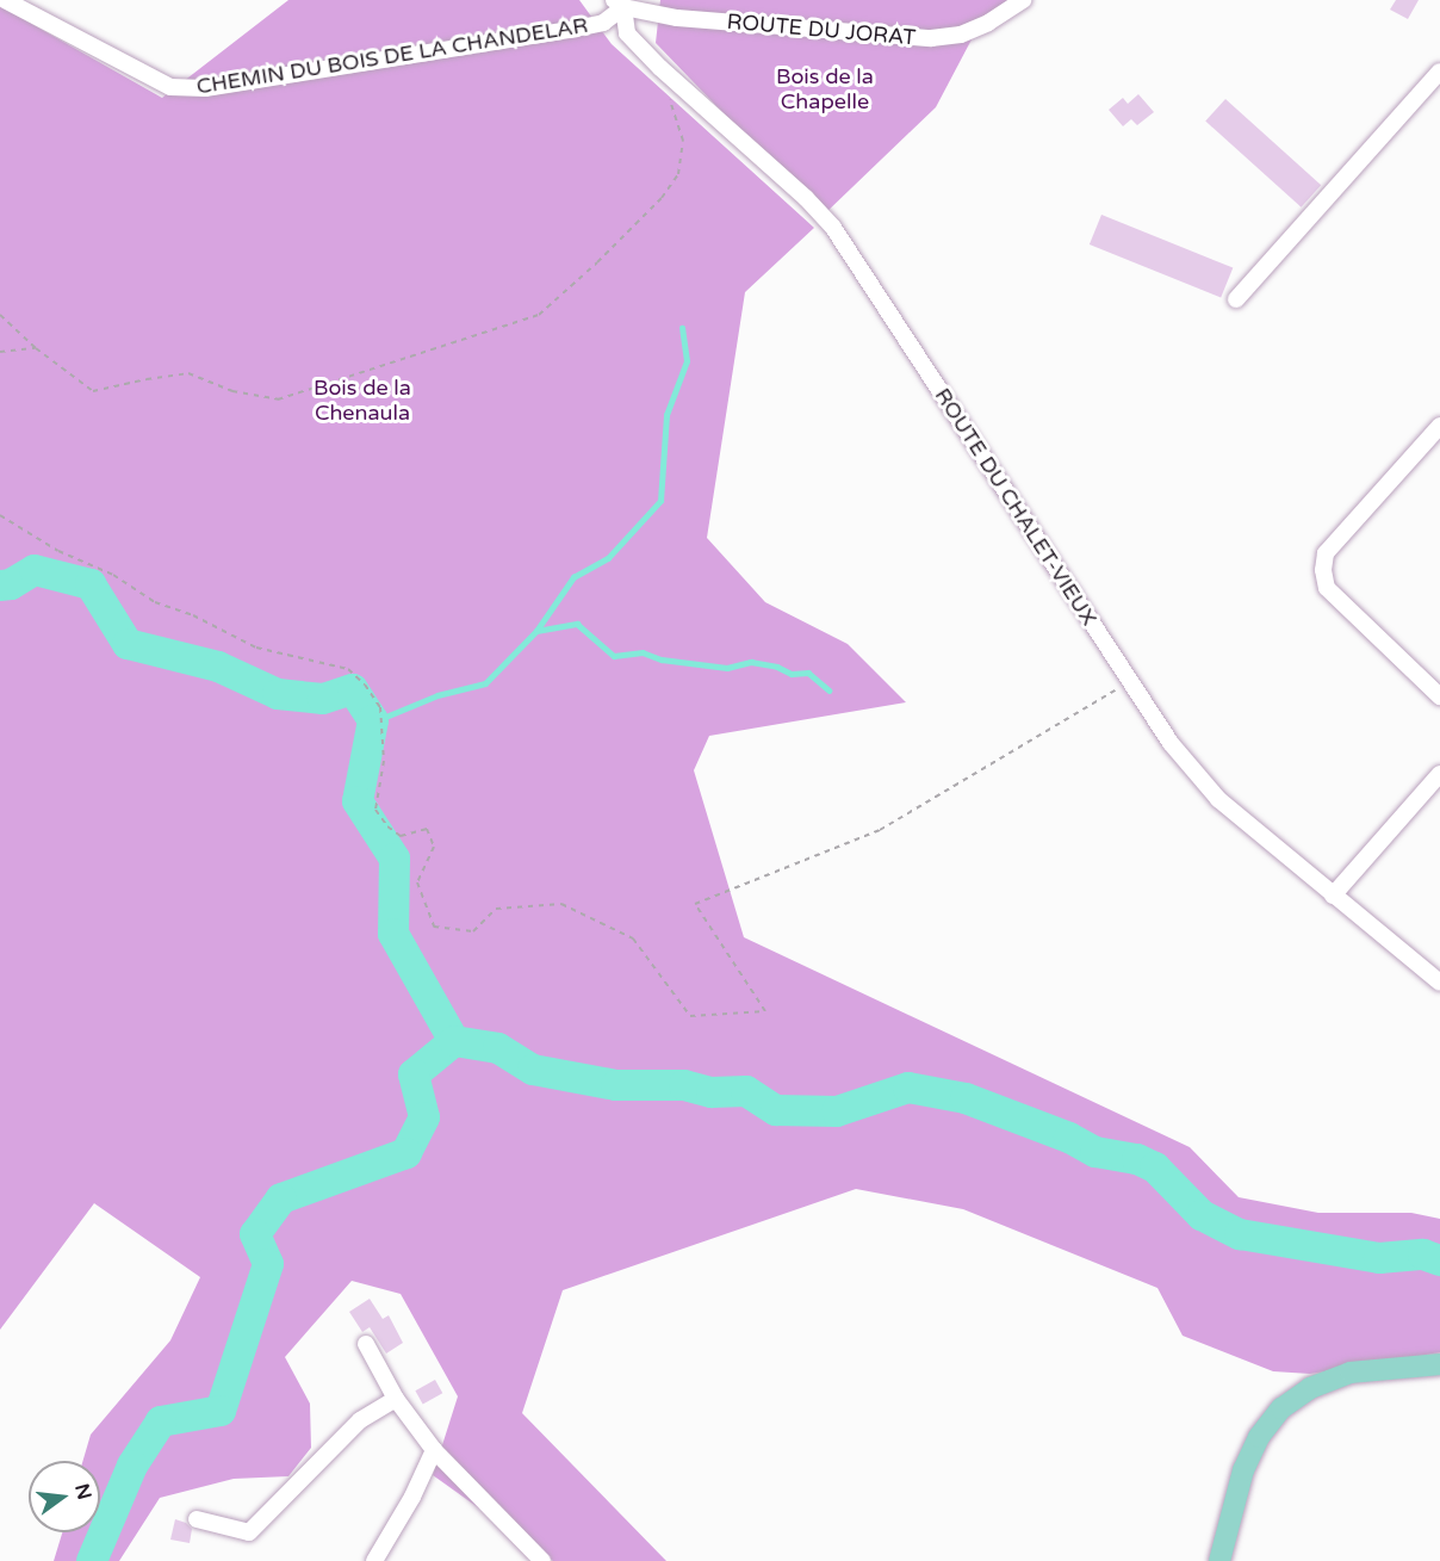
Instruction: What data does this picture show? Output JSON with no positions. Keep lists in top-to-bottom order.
{
  "streets": {
    "street": ["ROUTE DU JORAT", "CHEMIN DU BOIS DE LA CHANDELAR", "ROUTE DU CHALET-VIEUX"]
  },
  "crossings": [
    ["ROUTE DU JORAT", "CHEMIN DU BOIS DE LA CHANDELAR"],
    ["ROUTE DU JORAT", "ROUTE DU CHALET-VIEUX"],
    ["CHEMIN DU BOIS DE LA CHANDELAR", "ROUTE DU CHALET-VIEUX"]
  ],
  "parks": ["Bois de la Chapelle", "Bois de la Chenaula"],
  "north": "right"
}
